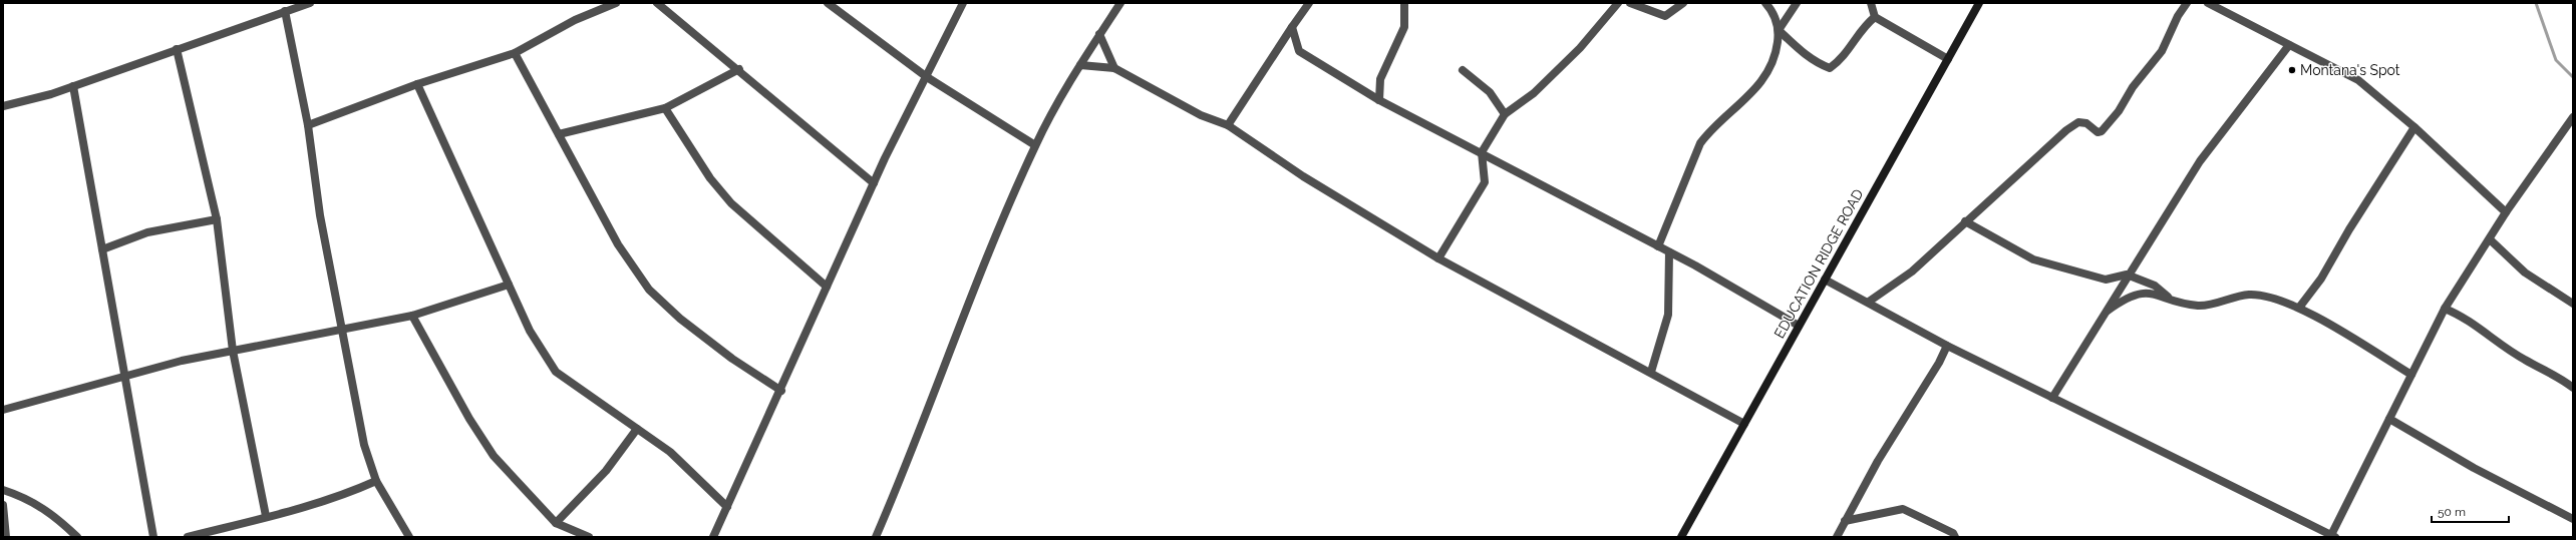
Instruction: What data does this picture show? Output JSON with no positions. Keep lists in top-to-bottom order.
{
  "streets": {
    "main road": ["EDUCATION RIDGE ROAD"]
  },
  "places": ["Montana's Spot"],
  "scale_bar": "50 m"
}
